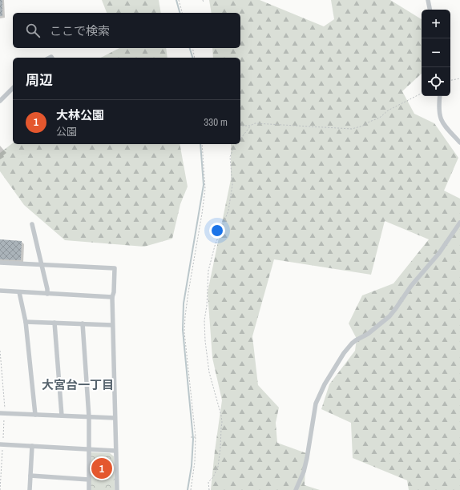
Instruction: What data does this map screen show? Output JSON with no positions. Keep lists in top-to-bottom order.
{
  "districts": ["大宮台一丁目"],
  "page": {
    "map_buttons": ["+", "−"],
    "search": "ここで検索",
    "heading": "周辺",
    "list": [
      {
        "mark": "1",
        "name": "大林公園",
        "note": "公園",
        "value": "330 m"
      }
    ],
    "pins": "1"
  }
}
